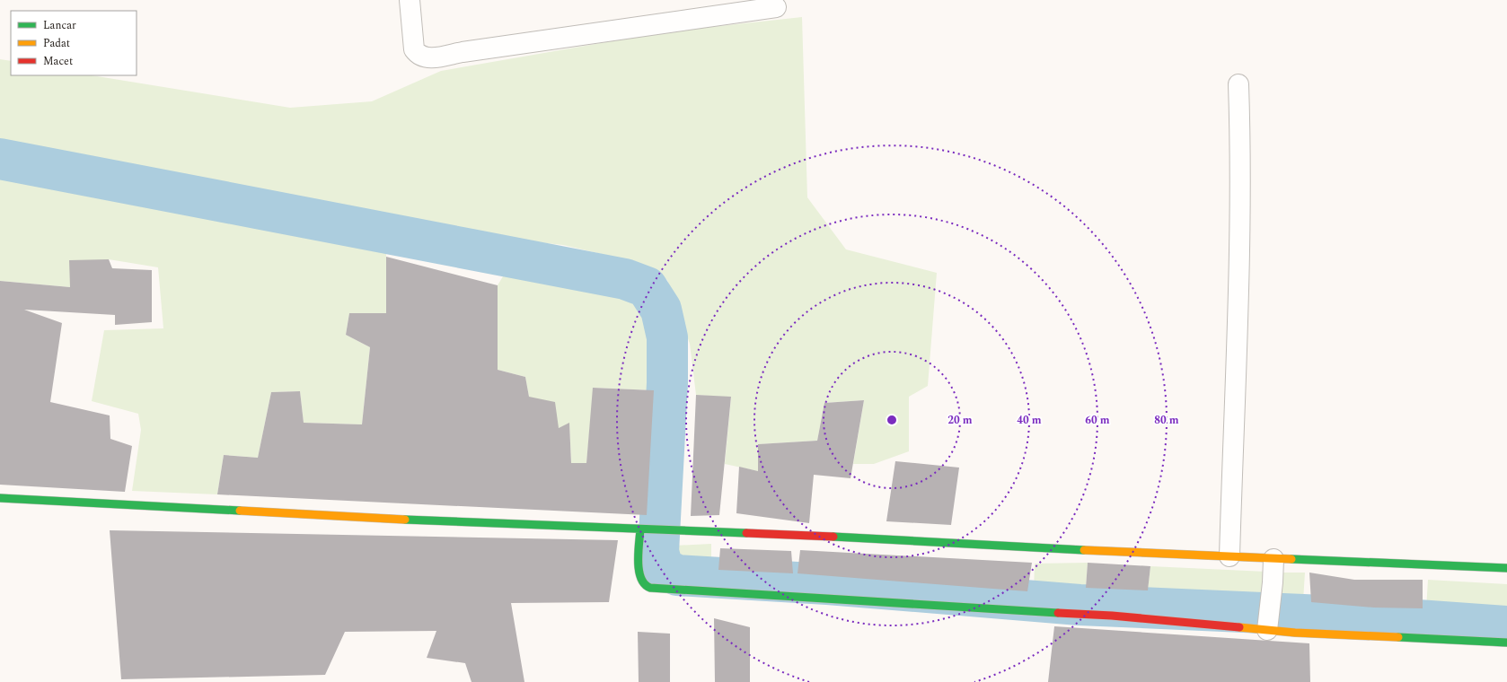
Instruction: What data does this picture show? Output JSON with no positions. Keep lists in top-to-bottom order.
{
  "legend": ["Lancar", "Padat", "Macet"],
  "rings": [
    "20 m",
    "40 m",
    "60 m",
    "80 m"
  ]
}
